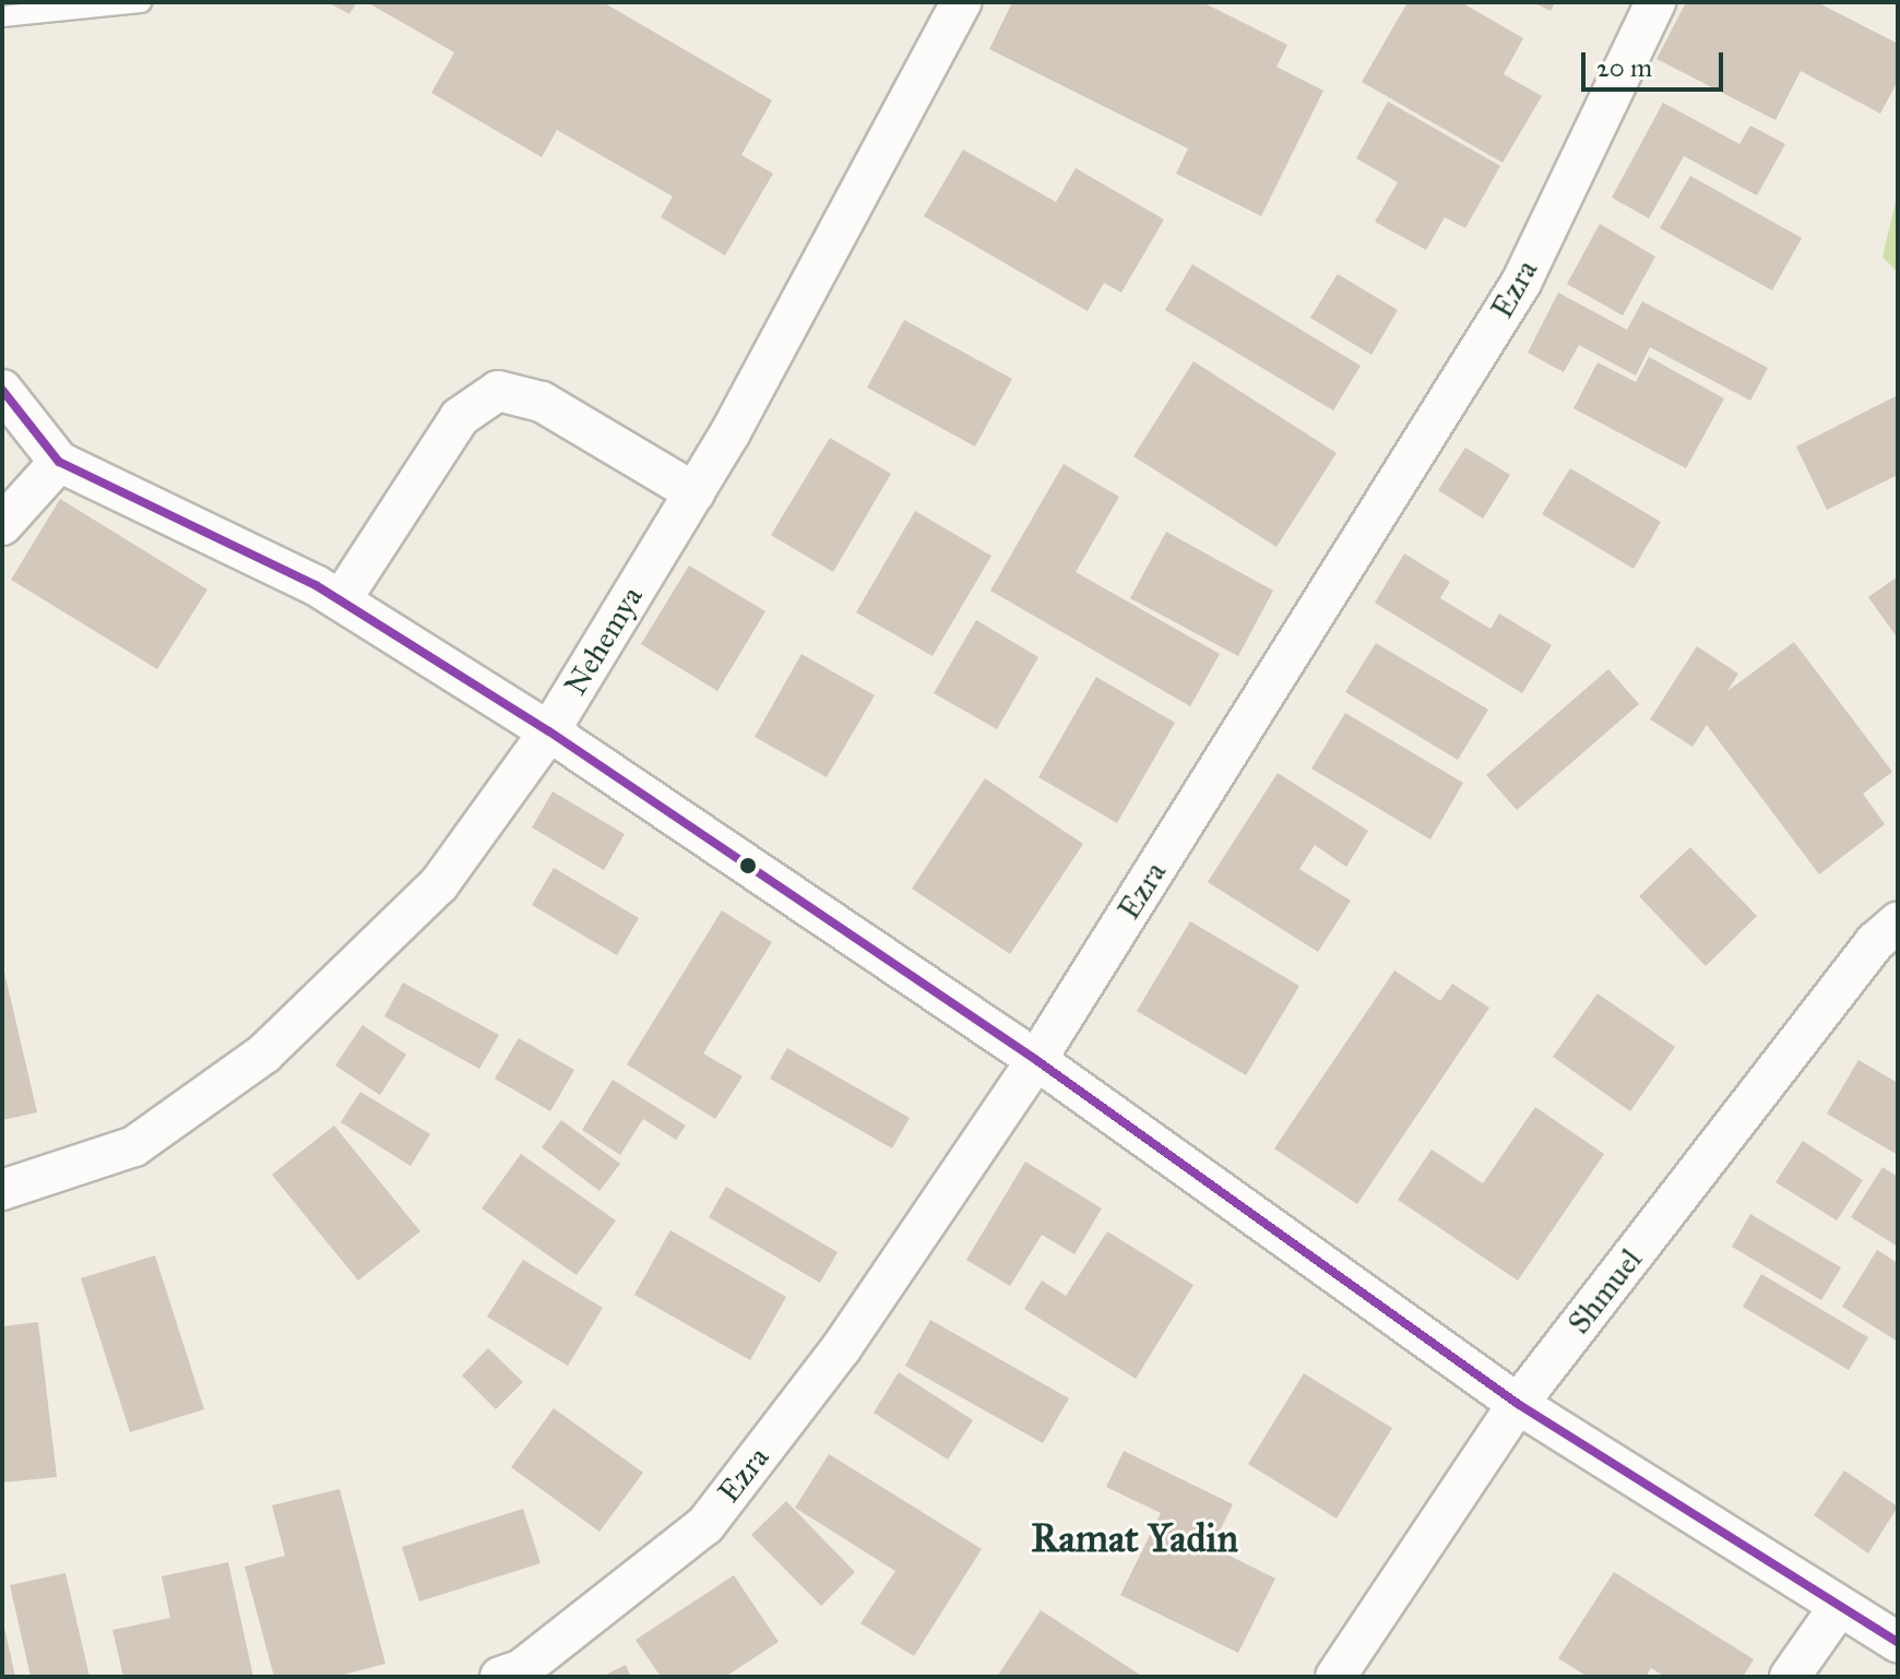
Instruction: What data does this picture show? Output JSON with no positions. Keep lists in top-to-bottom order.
{
  "streets": {
    "street": ["Ezra", "Nehemya", "Shmuel"]
  },
  "districts": ["Ramat Yadin"],
  "scale_bar": "20 m"
}
